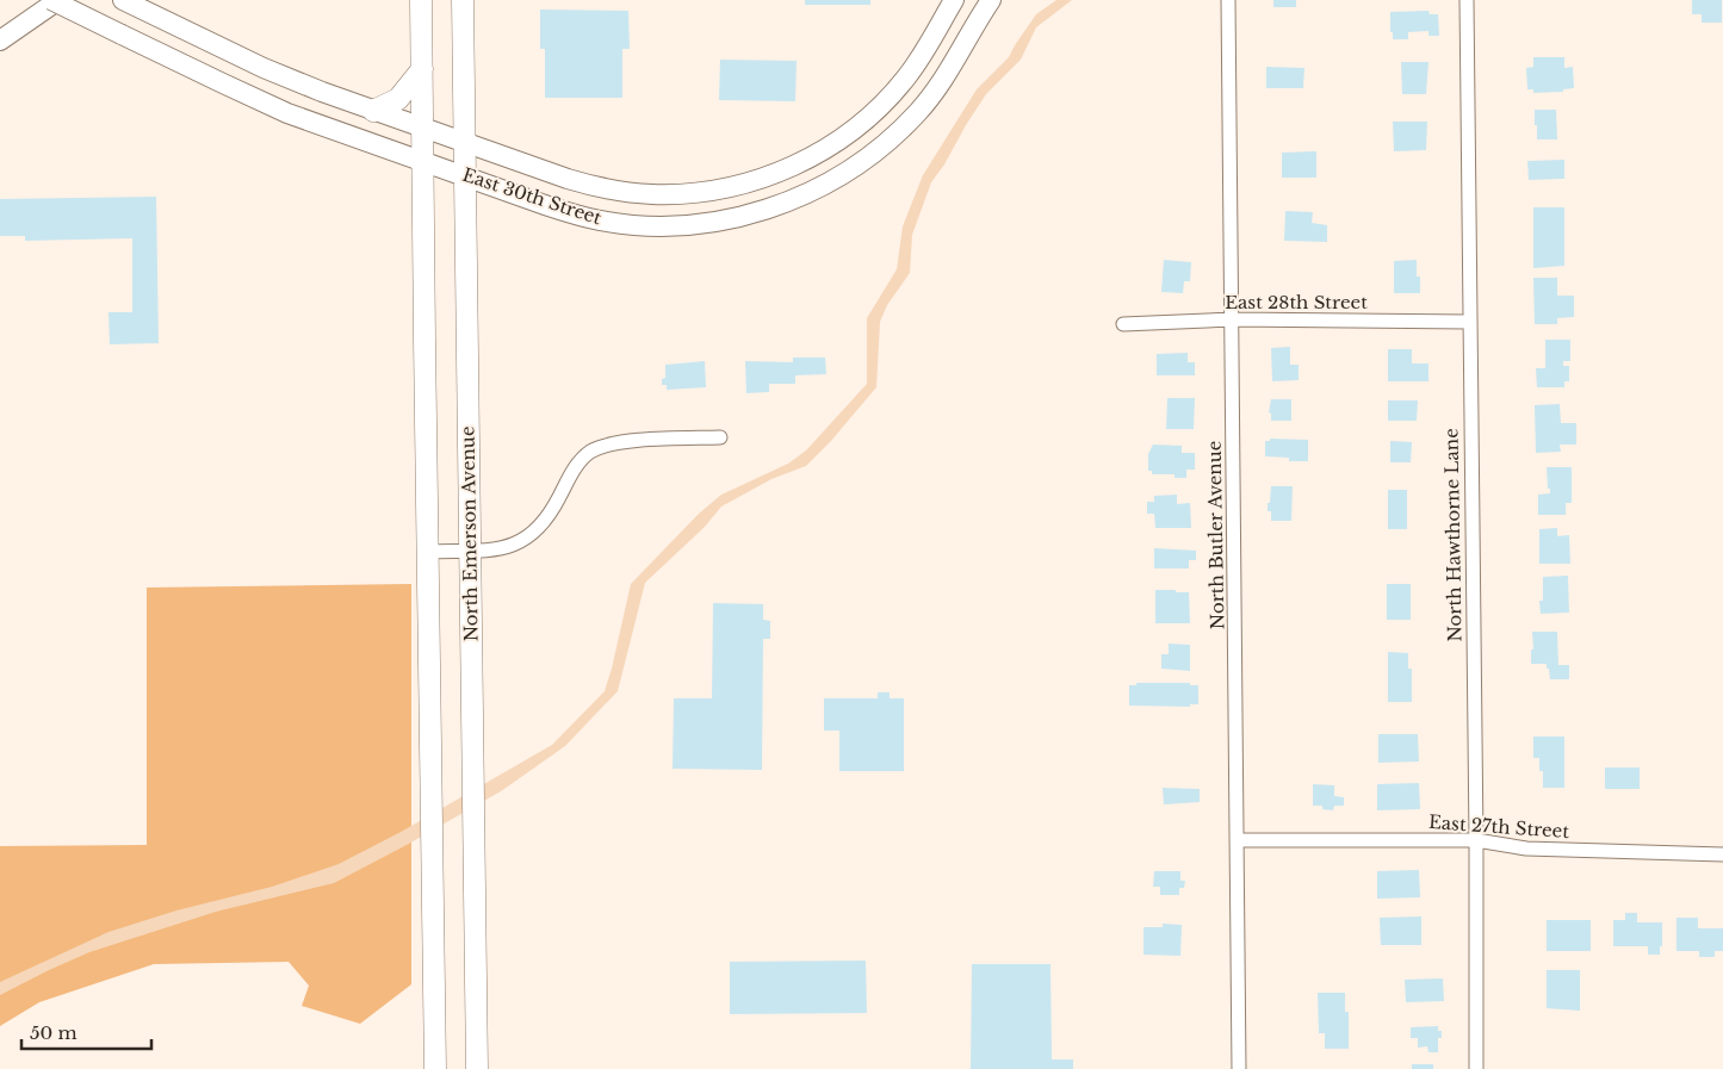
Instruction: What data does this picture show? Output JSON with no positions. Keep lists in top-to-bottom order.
{
  "streets": {
    "main road": ["East 30th Street", "North Emerson Avenue"],
    "street": [
      "East 28th Street",
      "North Butler Avenue",
      "North Hawthorne Lane",
      "East 27th Street"
    ]
  },
  "crossings": [
    ["East 30th Street", "North Emerson Avenue"],
    ["East 28th Street", "North Butler Avenue"],
    ["East 28th Street", "North Hawthorne Lane"],
    ["North Butler Avenue", "East 27th Street"],
    ["North Hawthorne Lane", "East 27th Street"]
  ],
  "scale_bar": "50 m"
}
